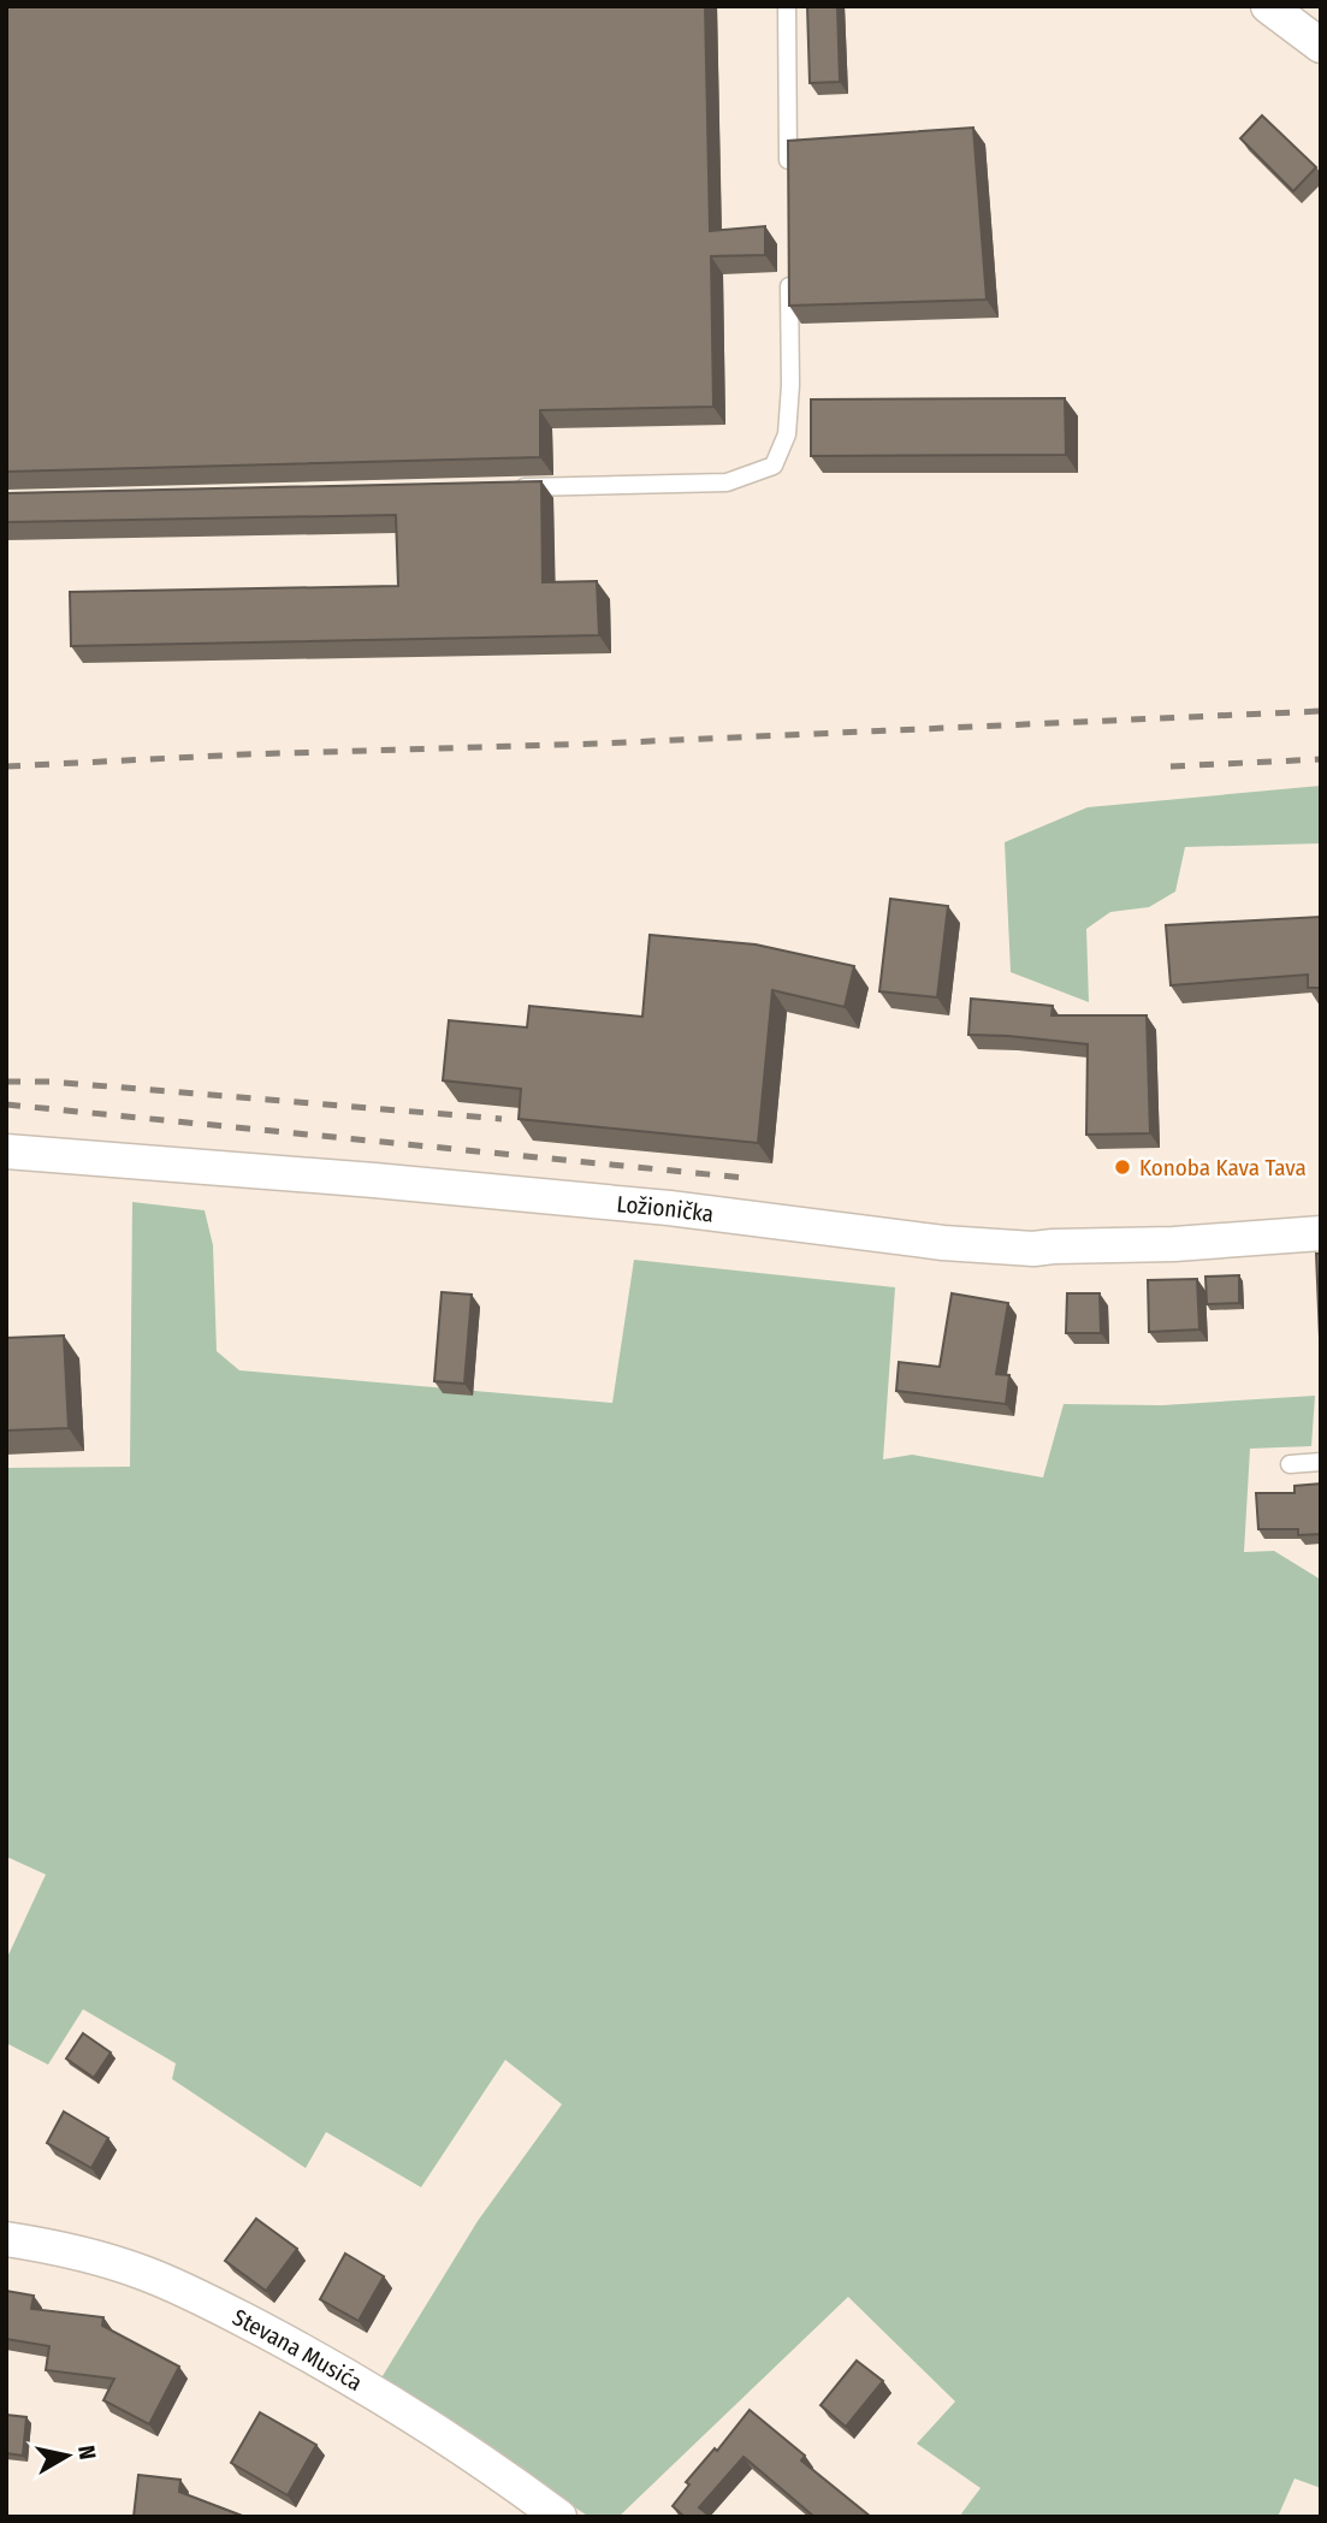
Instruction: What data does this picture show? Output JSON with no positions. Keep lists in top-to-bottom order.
{
  "streets": {
    "street": ["Ložionička", "Stevana Musića"]
  },
  "places": ["Konoba Kava Tava"],
  "north": "right"
}
